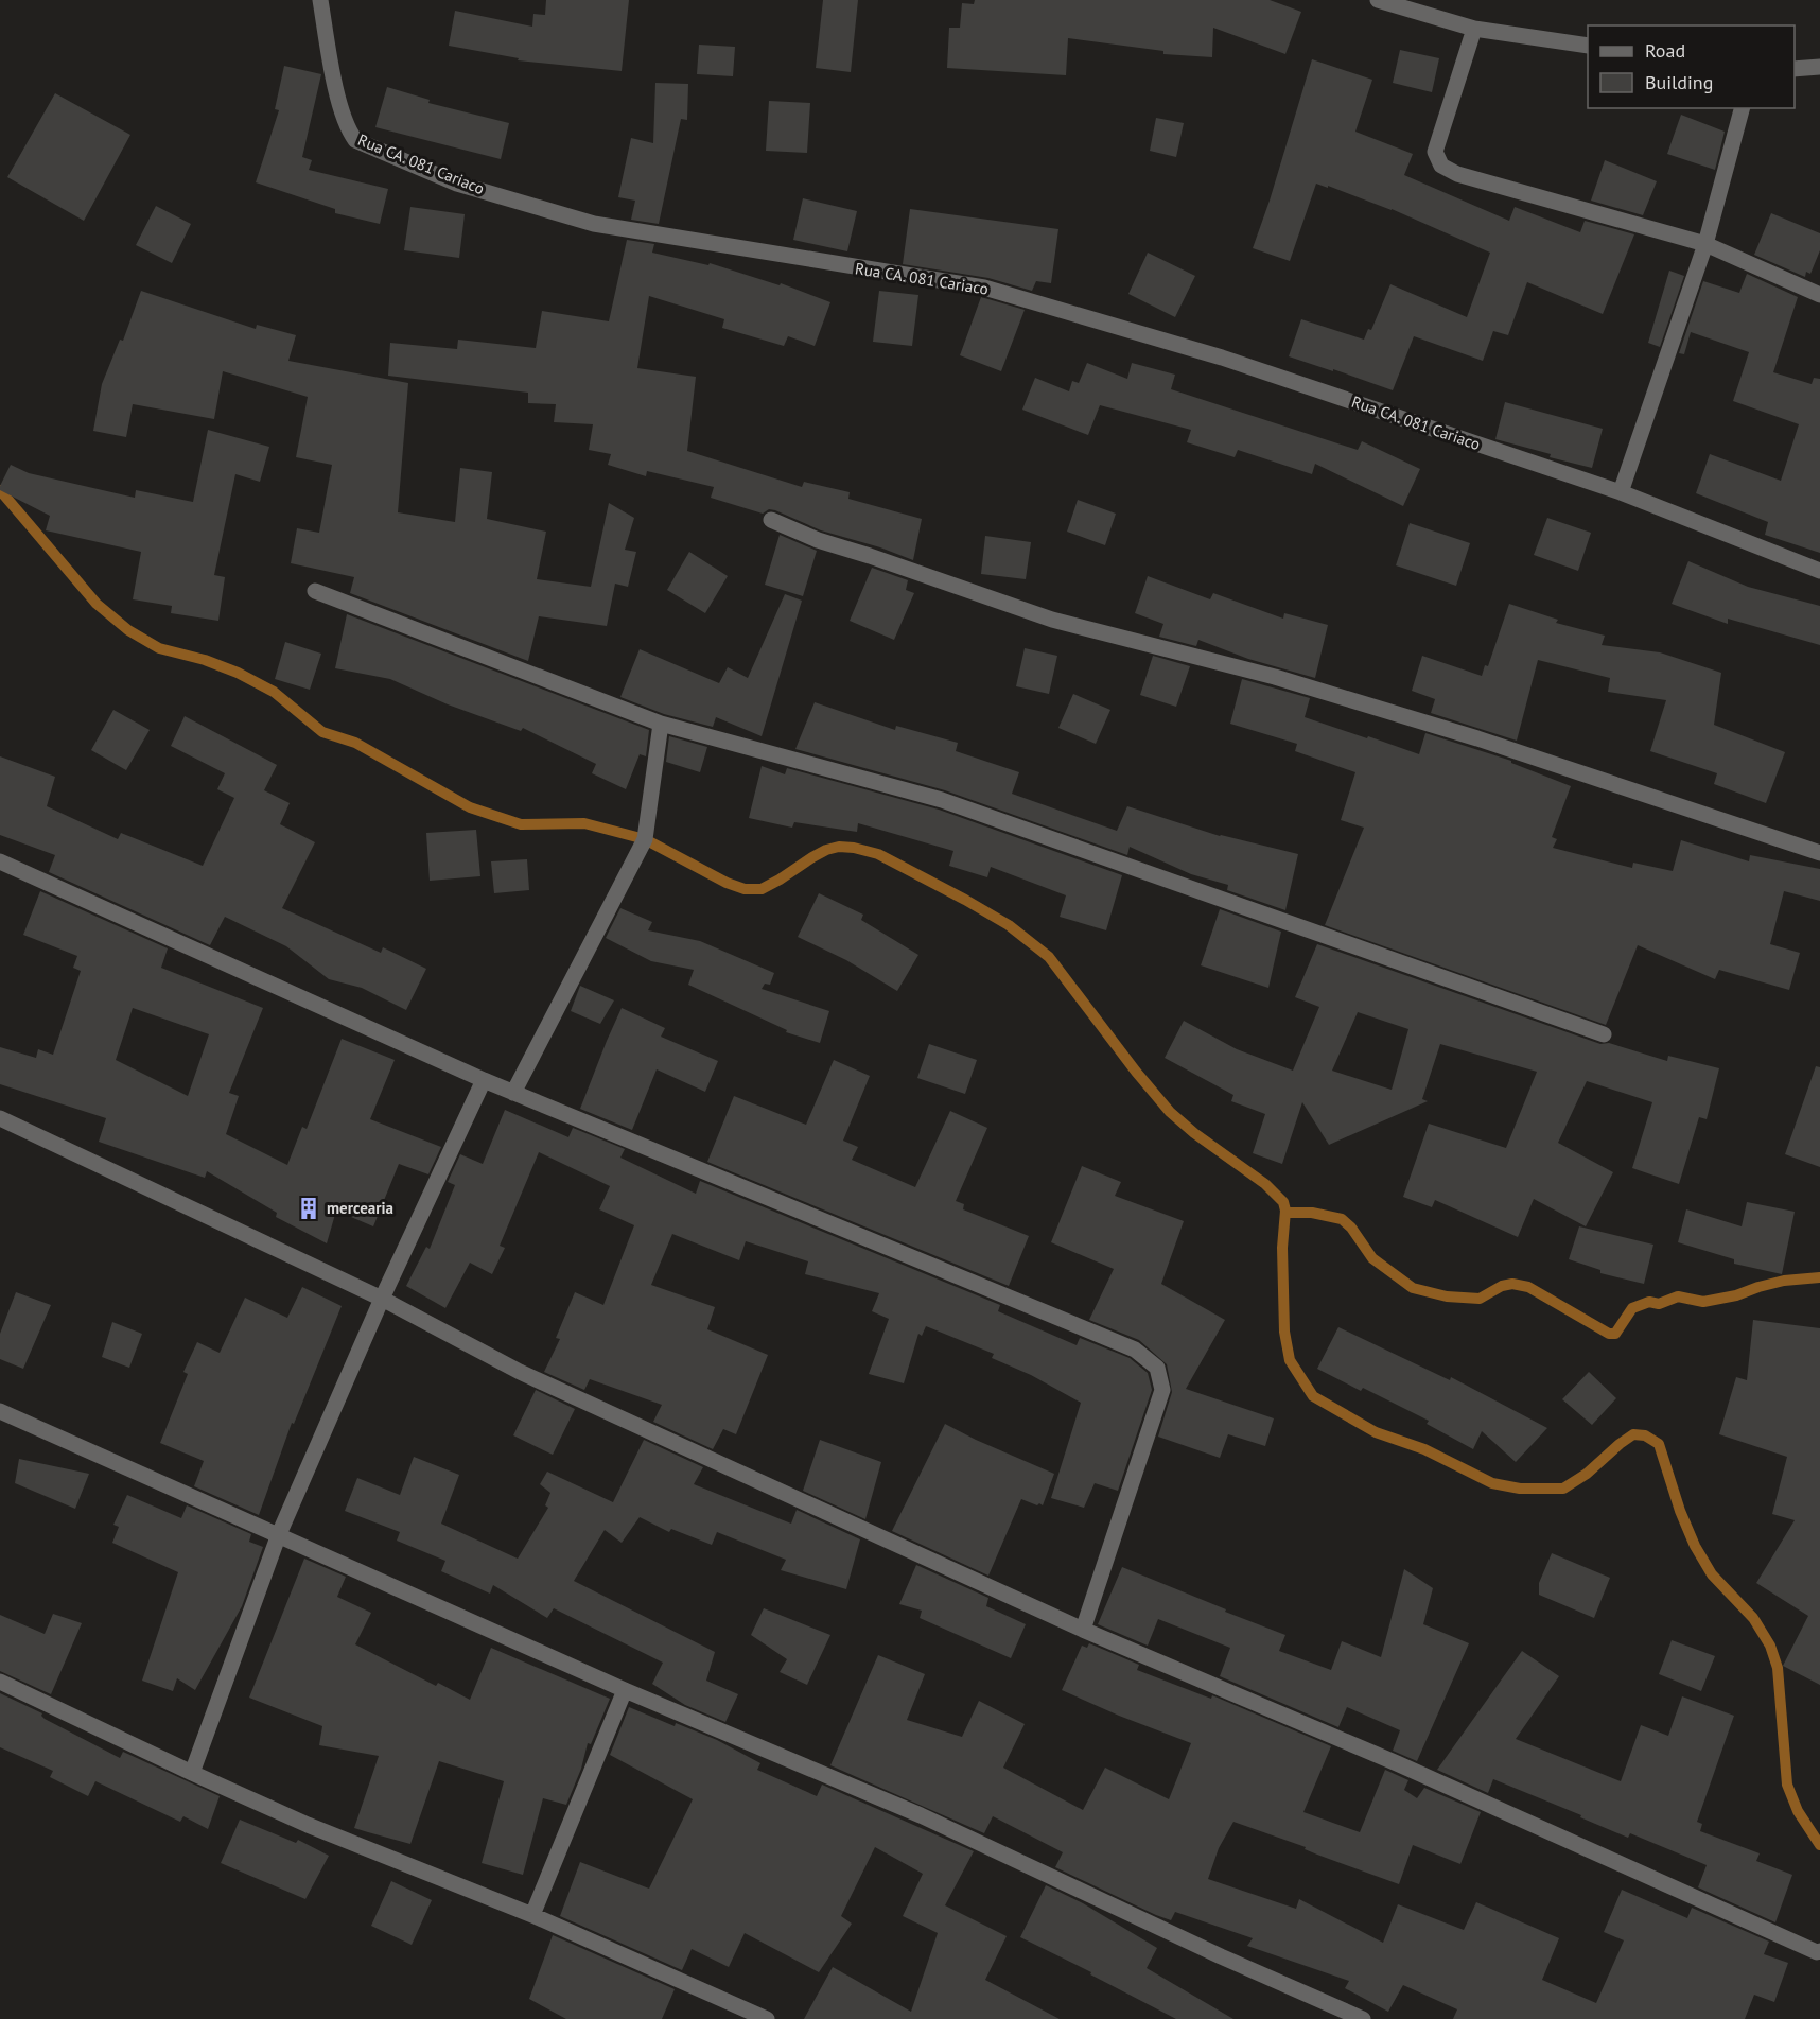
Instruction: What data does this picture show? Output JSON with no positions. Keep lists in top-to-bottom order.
{
  "streets": {
    "street": ["Rua CA. 081 Cariaco"]
  },
  "places": {
    "building": ["mercearia"]
  },
  "legend": ["Road", "Building"]
}
